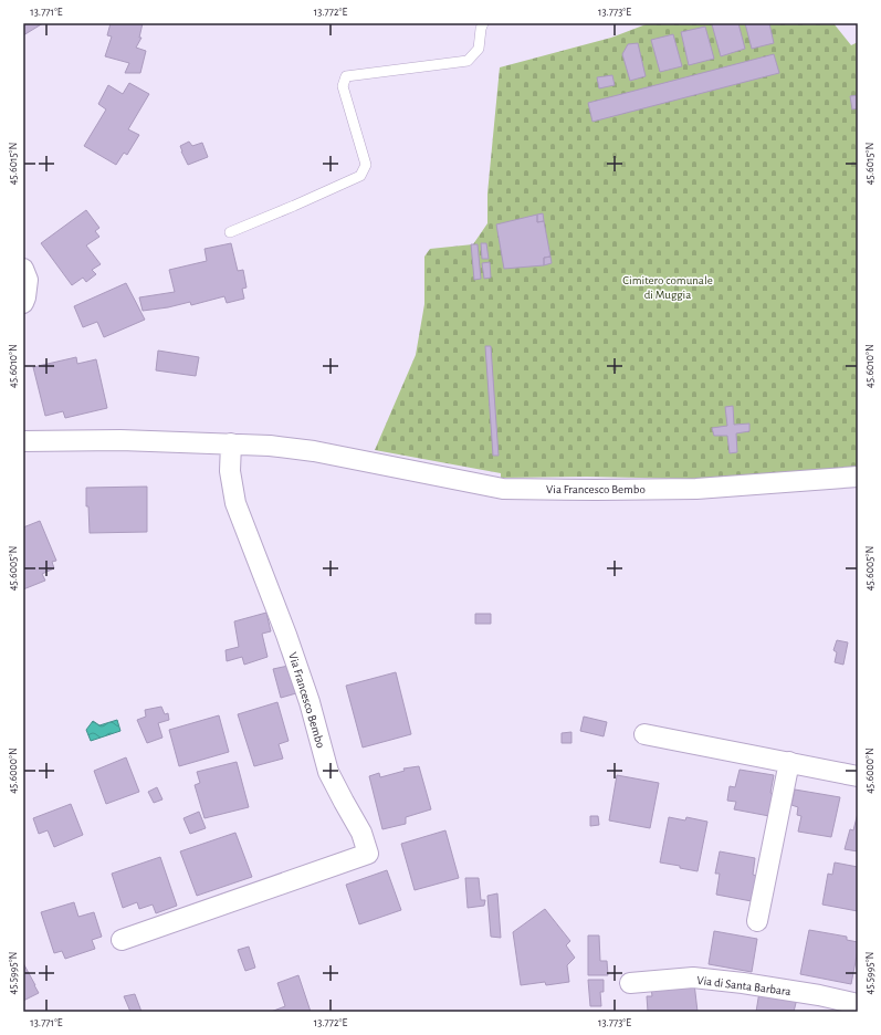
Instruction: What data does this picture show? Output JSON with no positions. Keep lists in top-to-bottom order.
{
  "streets": {
    "street": ["Via Francesco Bembo", "Via di Santa Barbara"]
  },
  "parks": ["Cimitero comunale di Muggia"],
  "coordinates": [
    "13.771°E",
    "13.772°E",
    "13.773°E",
    "45.6015°N",
    "45.6010°N",
    "45.6005°N",
    "45.6000°N",
    "45.5995°N"
  ]
}
